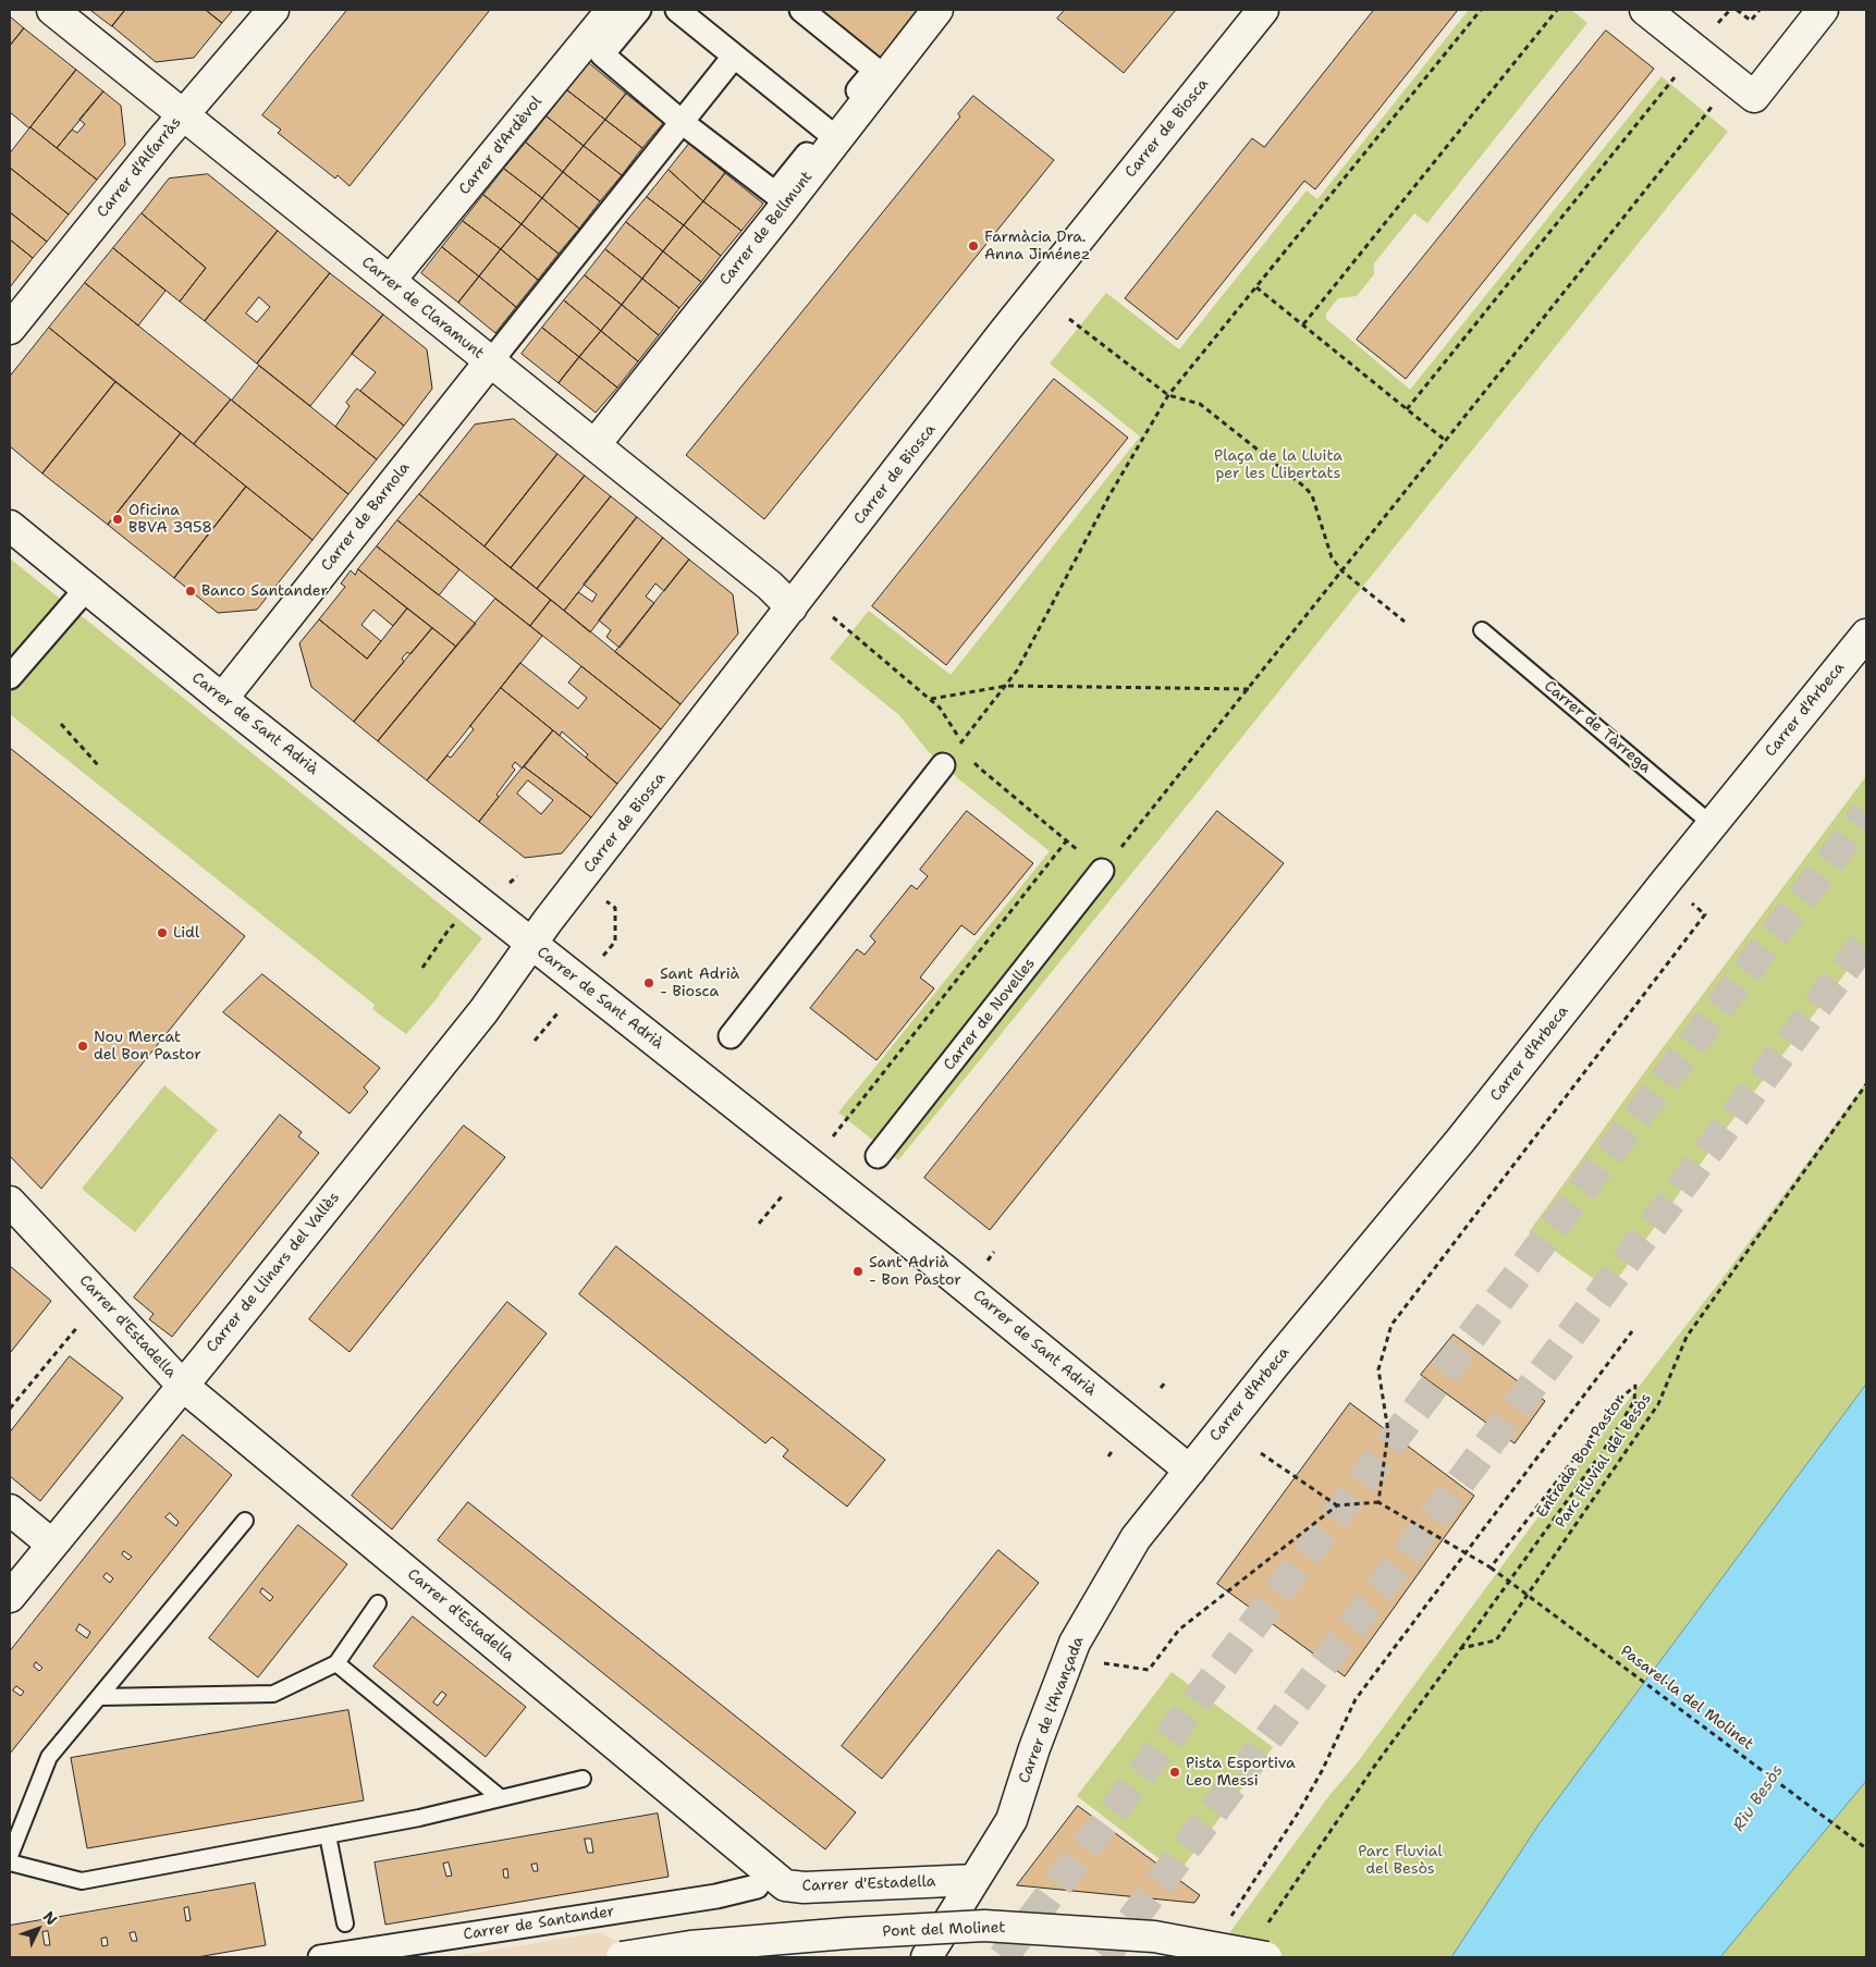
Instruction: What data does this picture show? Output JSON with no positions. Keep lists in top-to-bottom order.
{
  "streets": {
    "street": [
      "Carrer de Biosca",
      "Carrer d'Ardèvol",
      "Carrer d'Alfarràs",
      "Carrer de Bellmunt",
      "Carrer de Claramunt",
      "Carrer de Barnola",
      "Carrer d'Arbeca",
      "Carrer de Sant Adrià",
      "Carrer de Novelles",
      "Carrer de Llinars del Vallès",
      "Carrer d'Estadella",
      "Carrer de l'Avançada",
      "Carrer de Santander",
      "Pont del Molinet"
    ],
    "lane": ["Carrer de Tàrrega"],
    "path": ["Entrada Bon Pastor", "Parc Fluvial del Besòs", "Pasarel·la del Molinet"]
  },
  "crossings": [
    ["Carrer de Biosca", "Carrer de Claramunt"],
    ["Carrer de Biosca", "Carrer de Sant Adrià"],
    ["Carrer de Biosca", "Carrer de Llinars del Vallès"],
    ["Carrer d'Ardèvol", "Carrer de Claramunt"],
    ["Carrer d'Alfarràs", "Carrer de Claramunt"],
    ["Carrer de Bellmunt", "Carrer de Claramunt"],
    ["Carrer de Claramunt", "Carrer de Barnola"],
    ["Carrer de Barnola", "Carrer de Sant Adrià"],
    ["Carrer d'Arbeca", "Carrer de Sant Adrià"],
    ["Carrer d'Arbeca", "Carrer de Tàrrega"],
    ["Carrer d'Arbeca", "Carrer de l'Avançada"],
    ["Carrer de Sant Adrià", "Carrer de Llinars del Vallès"],
    ["Carrer de Sant Adrià", "Carrer de l'Avançada"],
    ["Carrer de Llinars del Vallès", "Carrer d'Estadella"],
    ["Carrer d'Estadella", "Carrer de l'Avançada"],
    ["Entrada Bon Pastor", "Parc Fluvial del Besòs"],
    ["Entrada Bon Pastor", "Pasarel·la del Molinet"]
  ],
  "water": ["Riu Besòs"],
  "parks": ["Plaça de la Lluita per les Llibertats", "Parc Fluvial del Besòs"],
  "places": [
    "Farmàcia Dra. Anna Jiménez",
    "Oficina BBVA 3958",
    "Banco Santander",
    "Lidl",
    "Sant Adrià - Biosca",
    "Nou Mercat del Bon Pastor",
    "Sant Adrià - Bon Pastor",
    "Pista Esportiva Leo Messi"
  ],
  "north": "top right"
}
